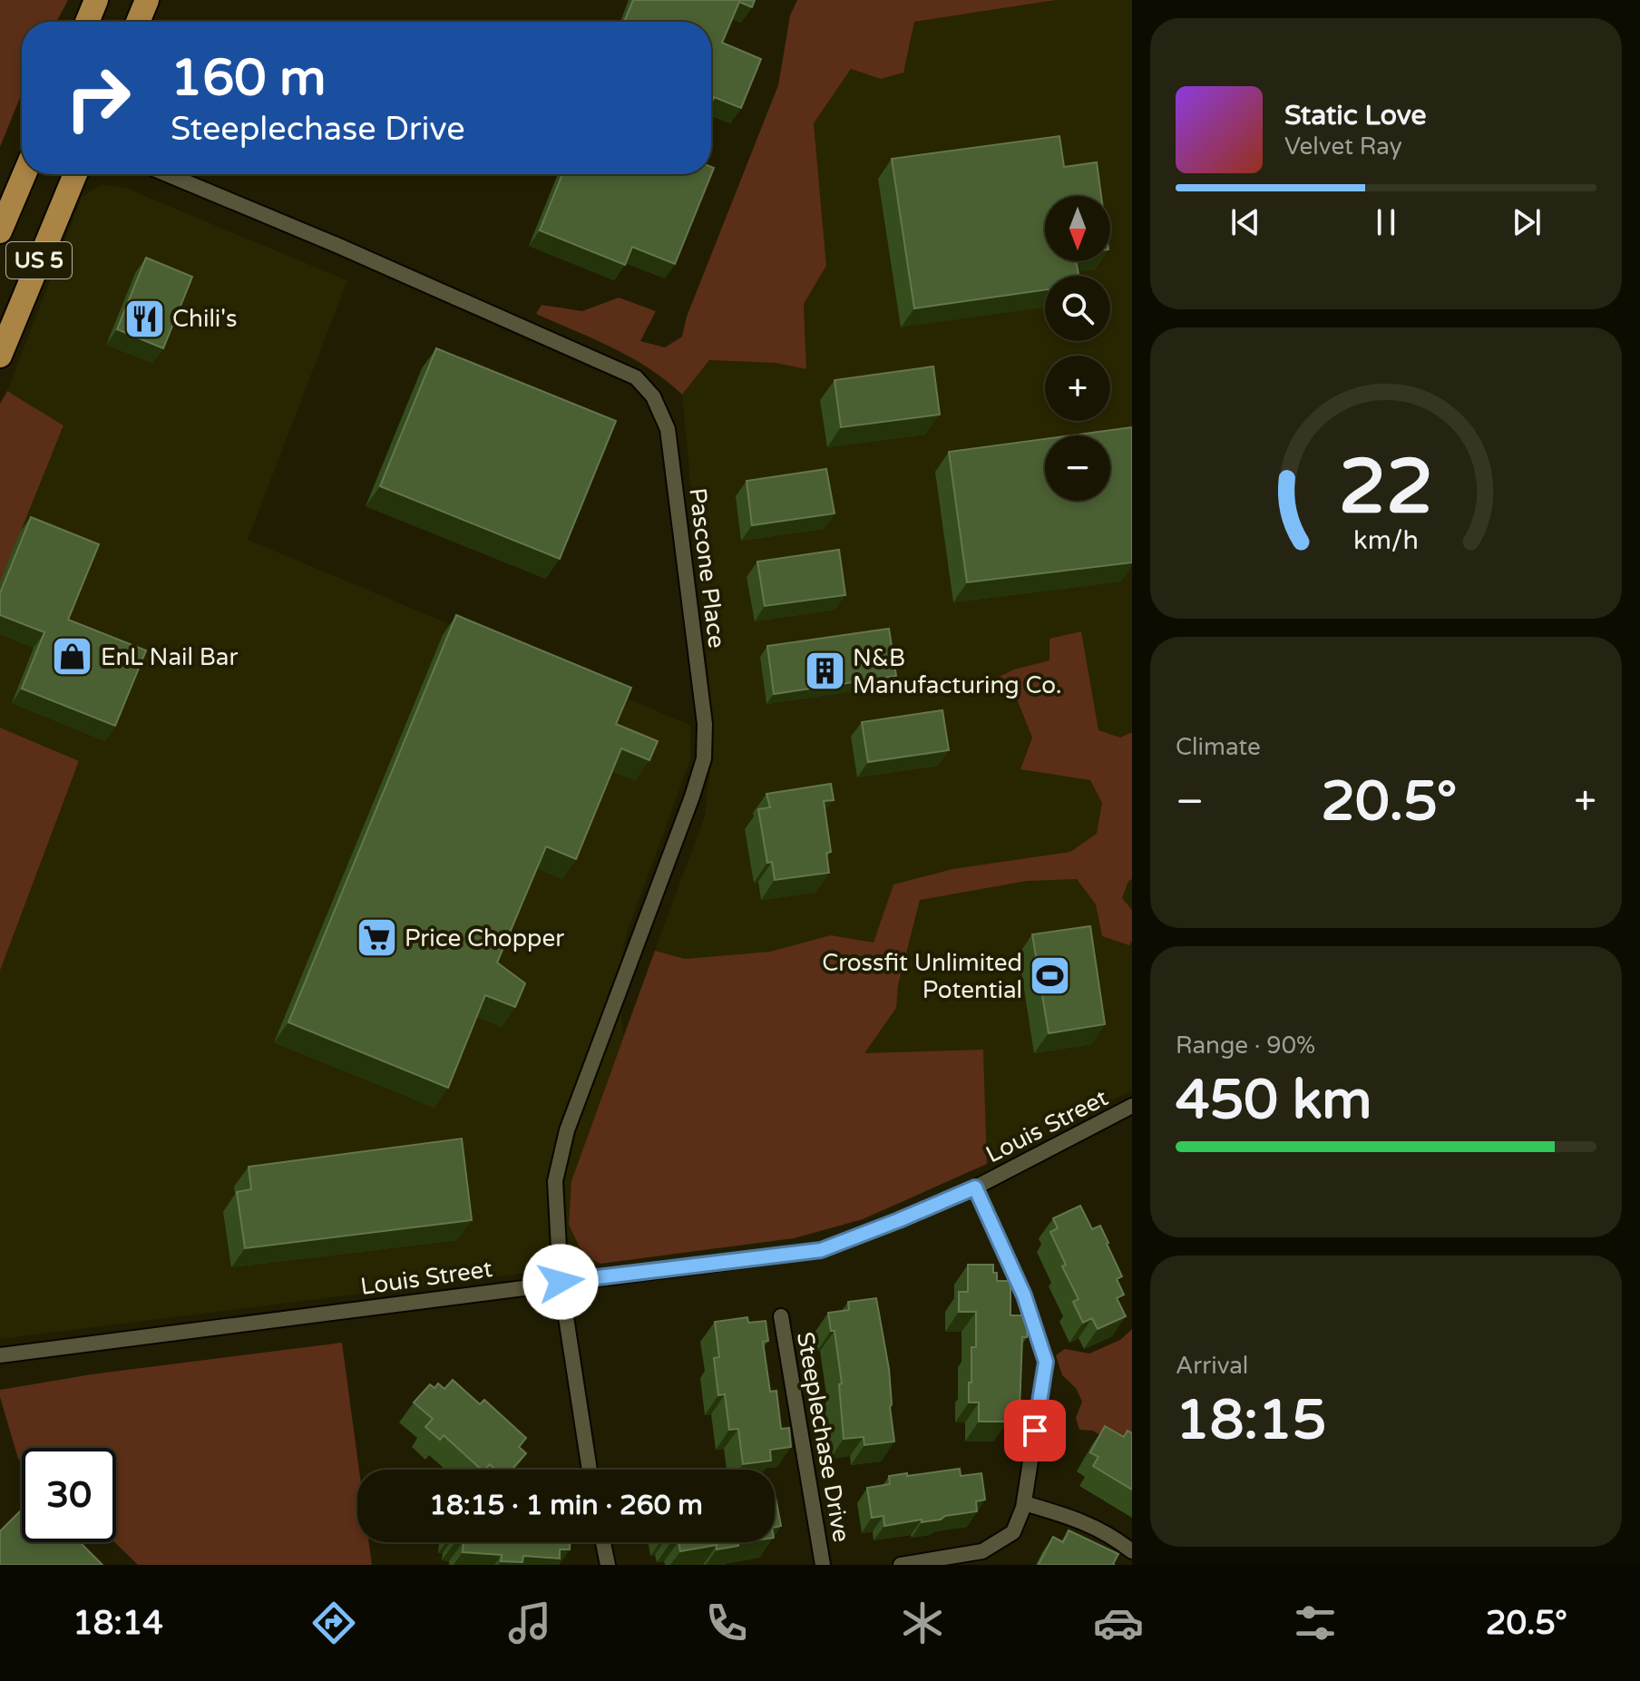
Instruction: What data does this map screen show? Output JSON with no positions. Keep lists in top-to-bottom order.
{
  "streets": {
    "highway": ["US 5"],
    "street": ["Pascone Place", "Louis Street", "Steeplechase Drive"]
  },
  "crossings": [
    ["Pascone Place", "Louis Street"]
  ],
  "places": {
    "restaurant": ["Chili's"],
    "shop": ["EnL Nail Bar"],
    "building": ["N&B Manufacturing Co."],
    "supermarket": ["Price Chopper"],
    "sports": ["Crossfit Unlimited Potential"]
  },
  "north": "bottom",
  "page": {
    "turn": ["160 m", "Steeplechase Drive"],
    "song": ["Static Love", "Velvet Ray"],
    "map_buttons": ["+", "−"],
    "tile": [
      "Climate",
      ["Range · 90%", "450 km"],
      ["Arrival", "18:15"]
    ],
    "heat": ["−", "20.5°", "+"],
    "limit": "30",
    "trip": "18:15 · 1 min · 260 m",
    "tabs": ["18:14", "20.5°"],
    "gauge": ["22", "km/h"]
  }
}
